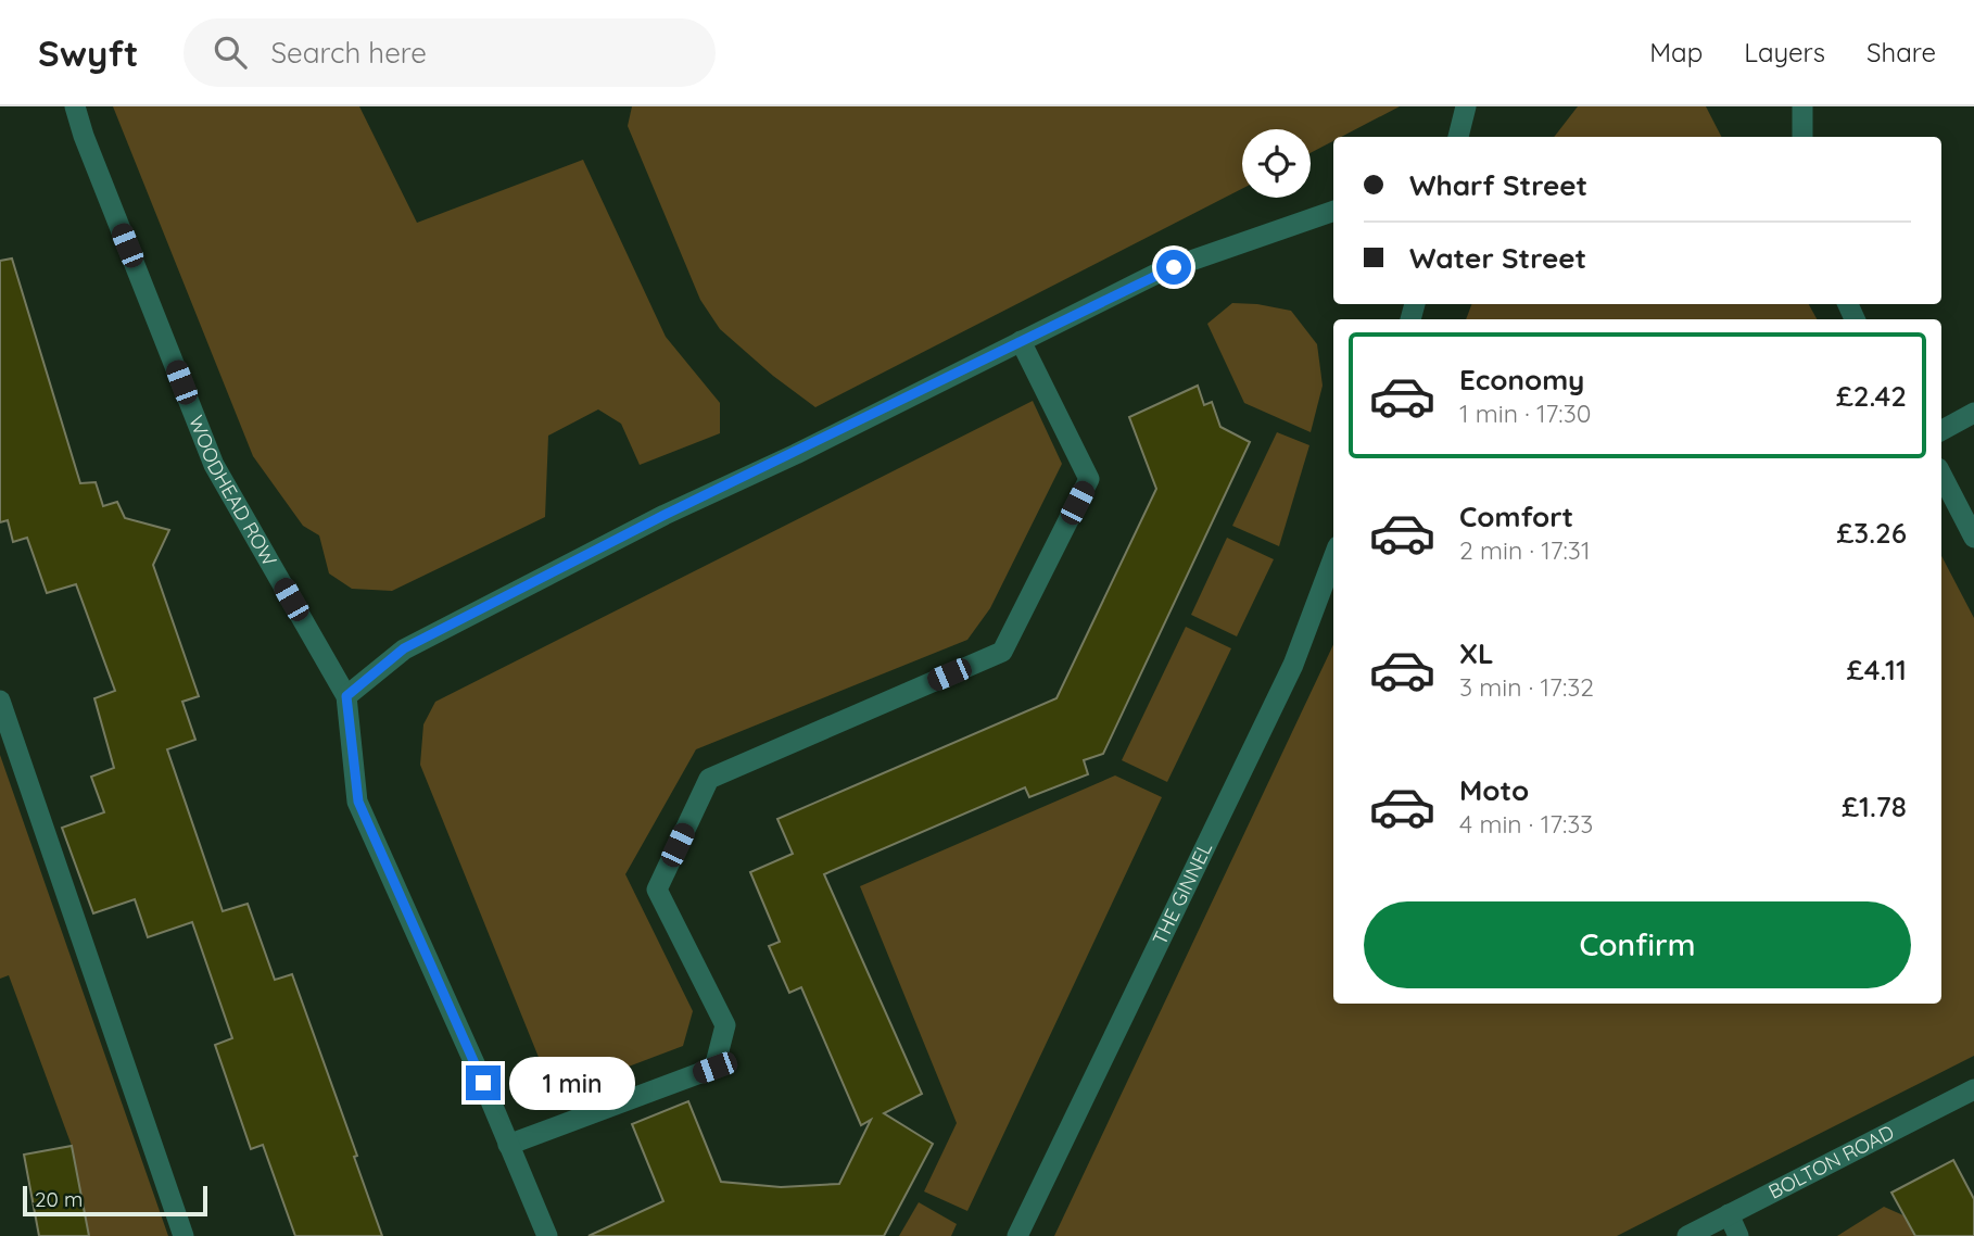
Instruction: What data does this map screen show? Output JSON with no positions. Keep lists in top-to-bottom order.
{
  "streets": {
    "street": ["WOODHEAD ROW", "THE GINNEL", "BOLTON ROAD"]
  },
  "scale_bar": "20 m",
  "page": {
    "header": "Swyft",
    "search": "Search here",
    "nav": ["Map", "Layers", "Share"],
    "banner": ["Wharf Street", "Water Street"],
    "list": [
      {
        "name": "Economy",
        "note": "1 min · 17:30",
        "value": "£2.42"
      },
      {
        "name": "Comfort",
        "note": "2 min · 17:31",
        "value": "£3.26"
      },
      {
        "name": "XL",
        "note": "3 min · 17:32",
        "value": "£4.11"
      },
      {
        "name": "Moto",
        "note": "4 min · 17:33",
        "value": "£1.78"
      }
    ],
    "buttons": "Confirm",
    "bubble": "1 min",
    "scale": "20 m"
  }
}
